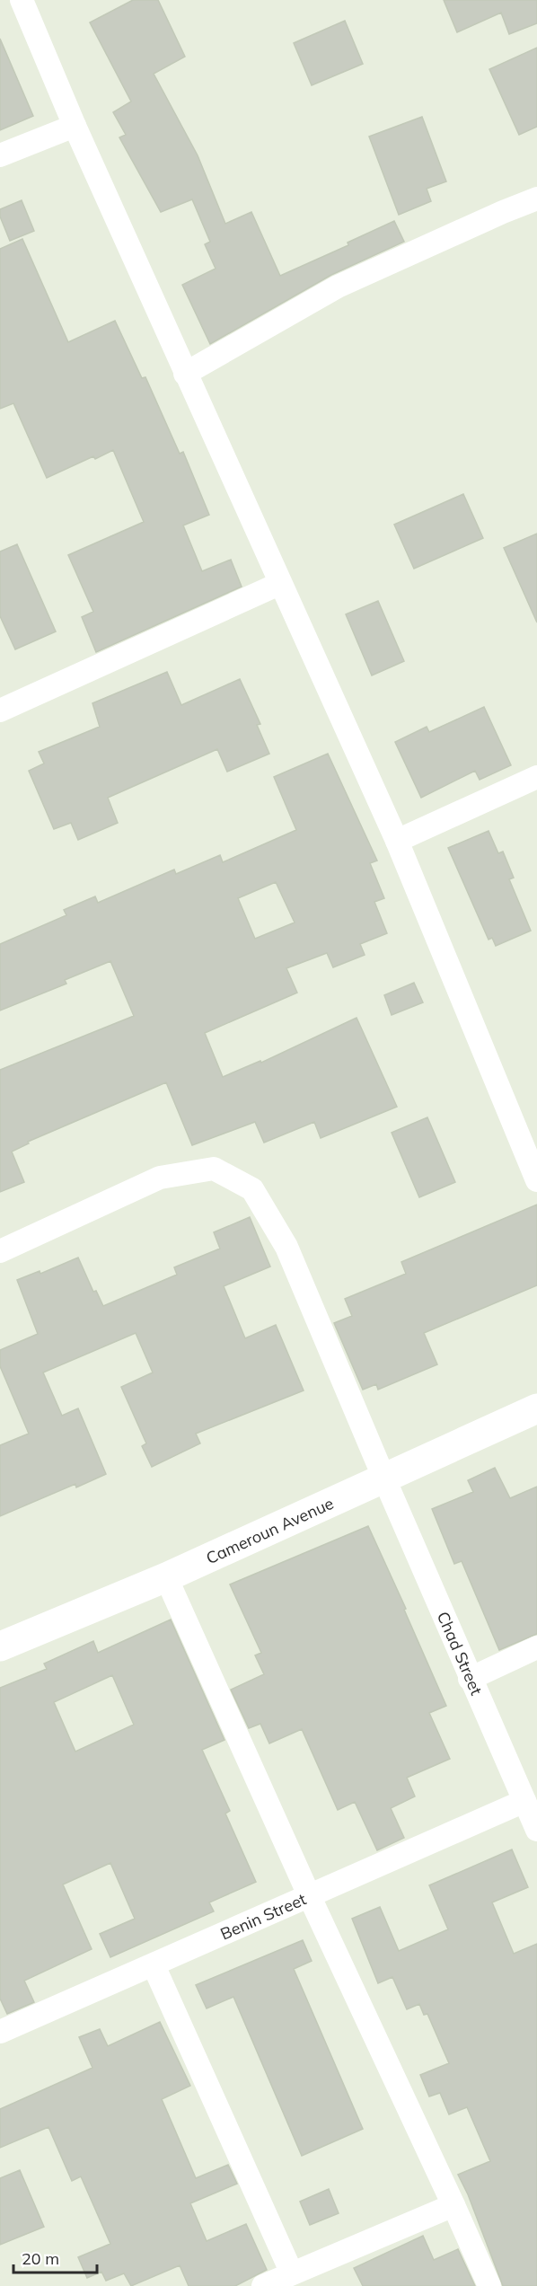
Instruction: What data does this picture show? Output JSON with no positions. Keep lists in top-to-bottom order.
{
  "streets": {
    "street": ["Cameroun Avenue", "Chad Street", "Benin Street"]
  },
  "crossings": [
    ["Cameroun Avenue", "Chad Street"],
    ["Chad Street", "Benin Street"]
  ],
  "scale_bar": "20 m"
}
